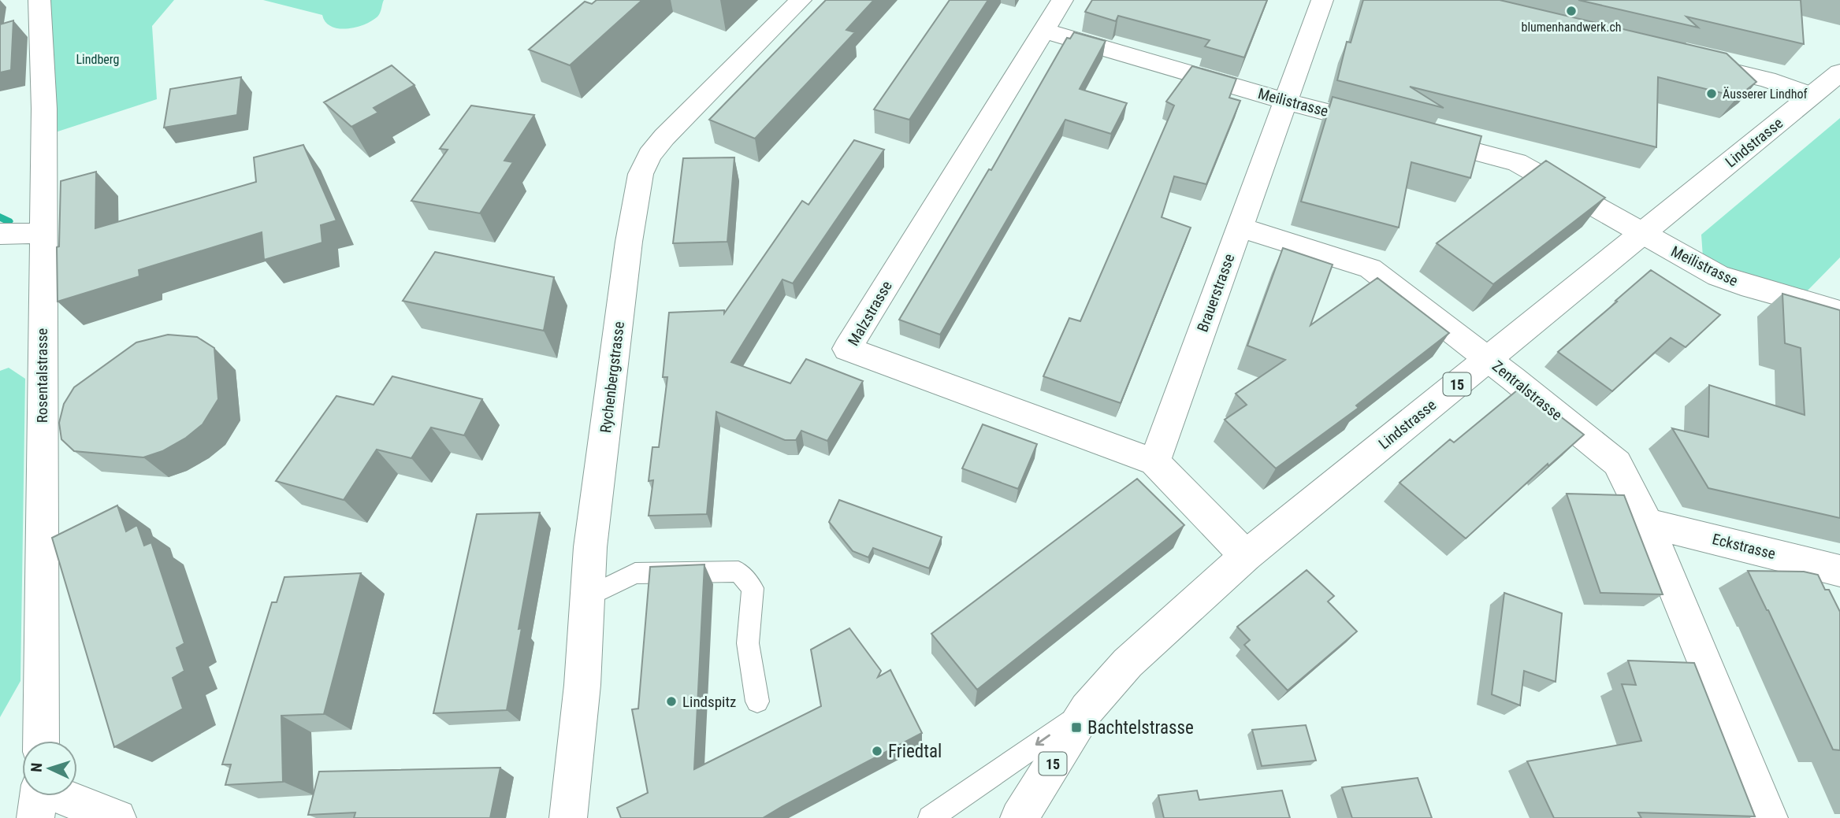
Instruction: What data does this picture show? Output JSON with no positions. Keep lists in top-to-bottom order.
{
  "streets": {
    "street": [
      "Meilistrasse",
      "Lindstrasse",
      "Brauerstrasse",
      "Malzstrasse",
      "Rosentalstrasse",
      "Rychenbergstrasse",
      "15",
      "Zentralstrasse",
      "Eckstrasse"
    ]
  },
  "crossings": [
    ["Meilistrasse", "Lindstrasse"],
    ["Meilistrasse", "Brauerstrasse"],
    ["Meilistrasse", "Malzstrasse"],
    ["Lindstrasse", "Zentralstrasse"],
    ["Brauerstrasse", "Malzstrasse"],
    ["Brauerstrasse", "Zentralstrasse"],
    ["Zentralstrasse", "Eckstrasse"]
  ],
  "parks": ["Lindberg"],
  "places": {
    "other": [
      "blumenhandwerk.ch",
      "Äusserer Lindhof",
      "Lindspitz",
      "Friedtal"
    ],
    "transit": ["Bachtelstrasse"]
  },
  "north": "left"
}
